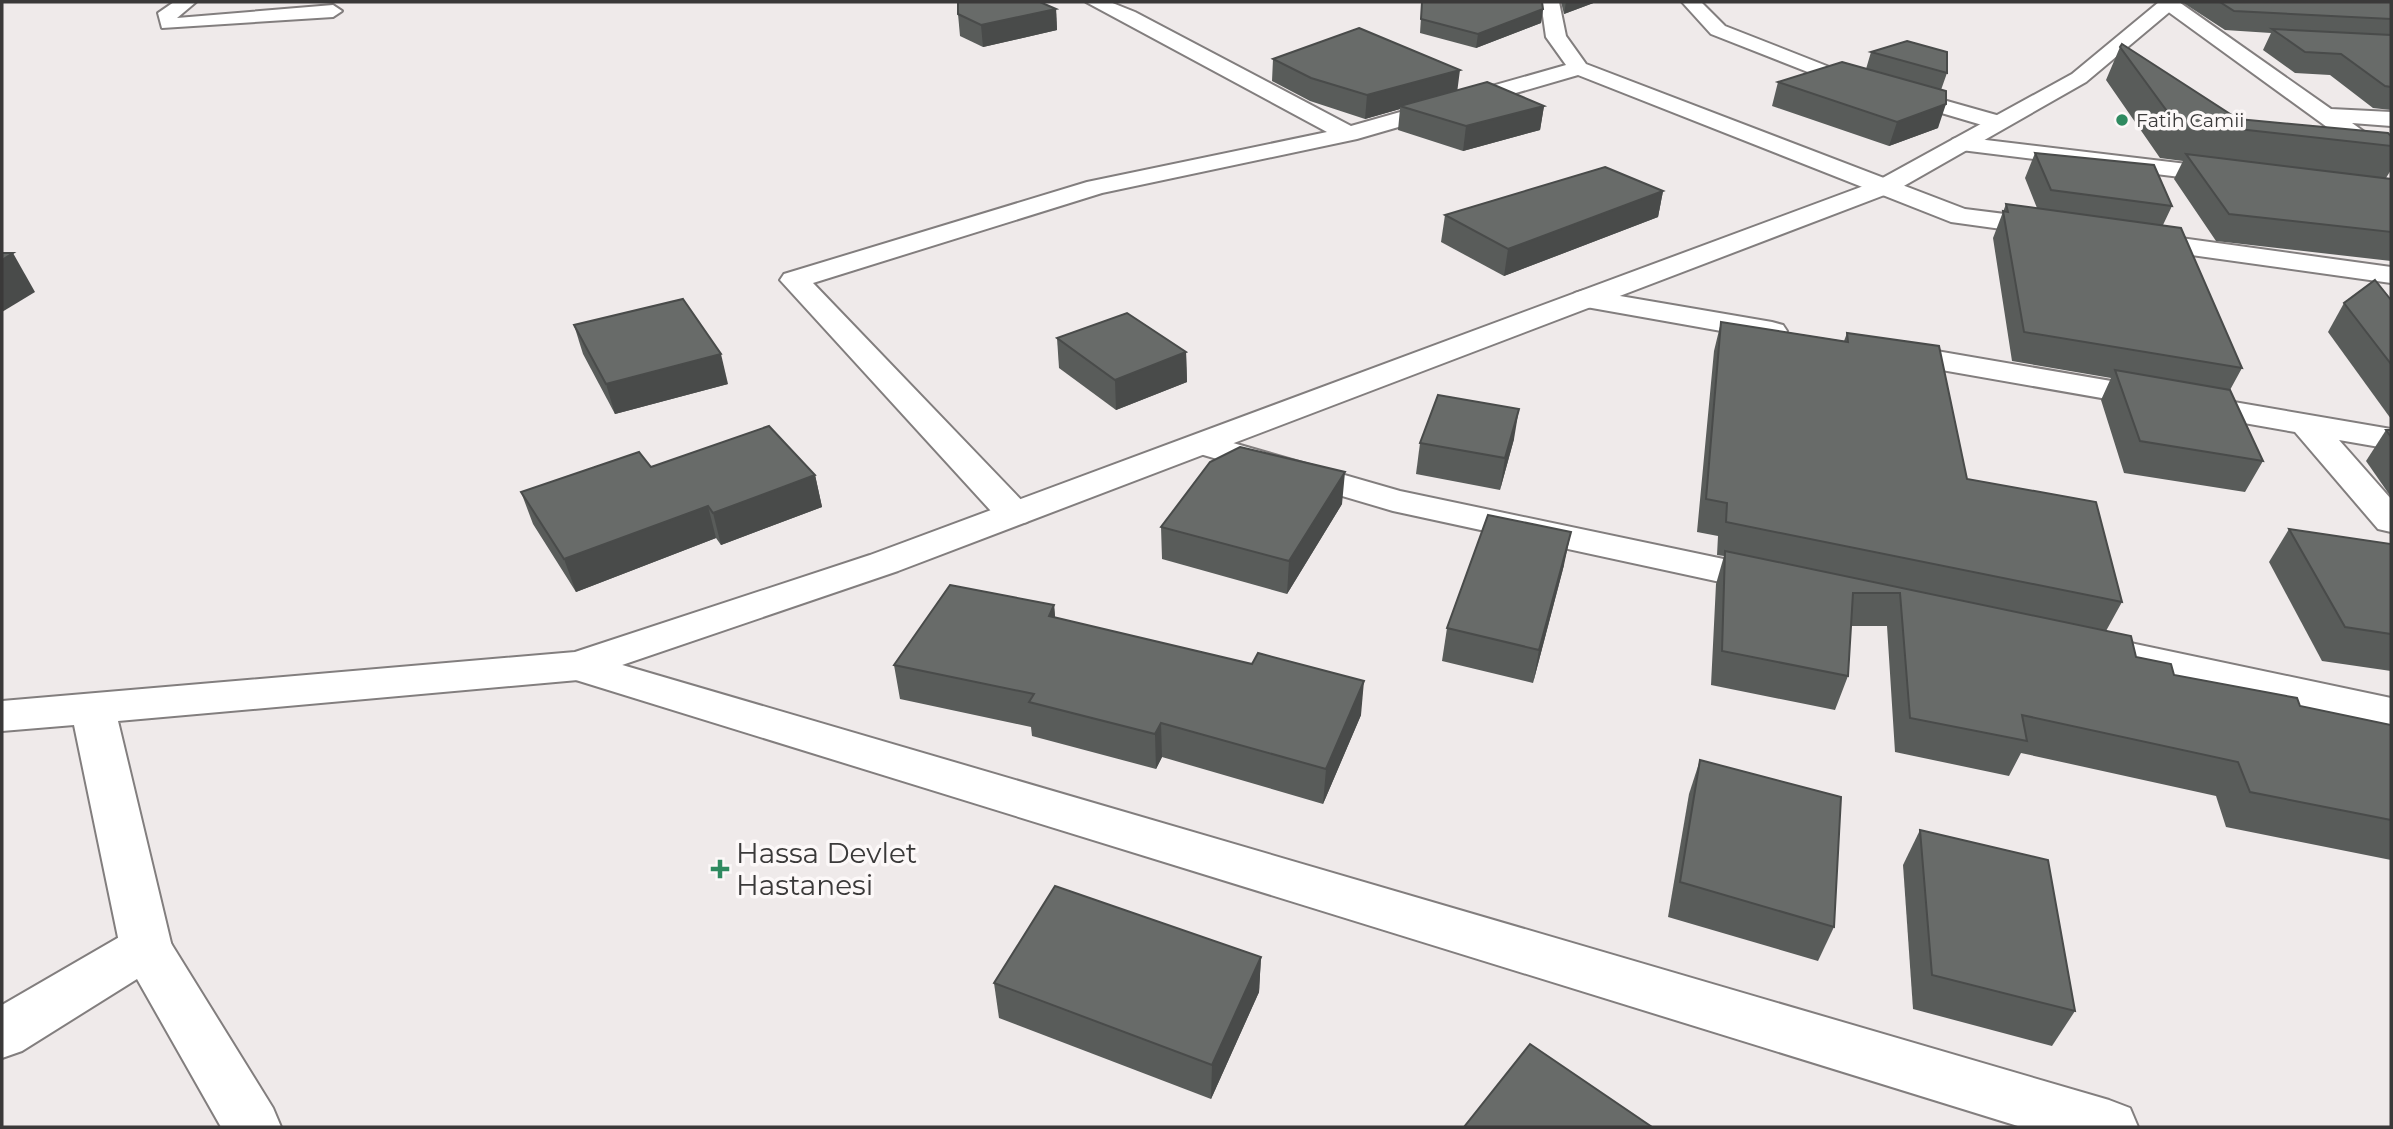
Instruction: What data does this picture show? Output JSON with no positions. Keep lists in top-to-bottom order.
{
  "places": {
    "other": ["Fatih Camii"],
    "health": ["Hassa Devlet Hastanesi"]
  }
}
